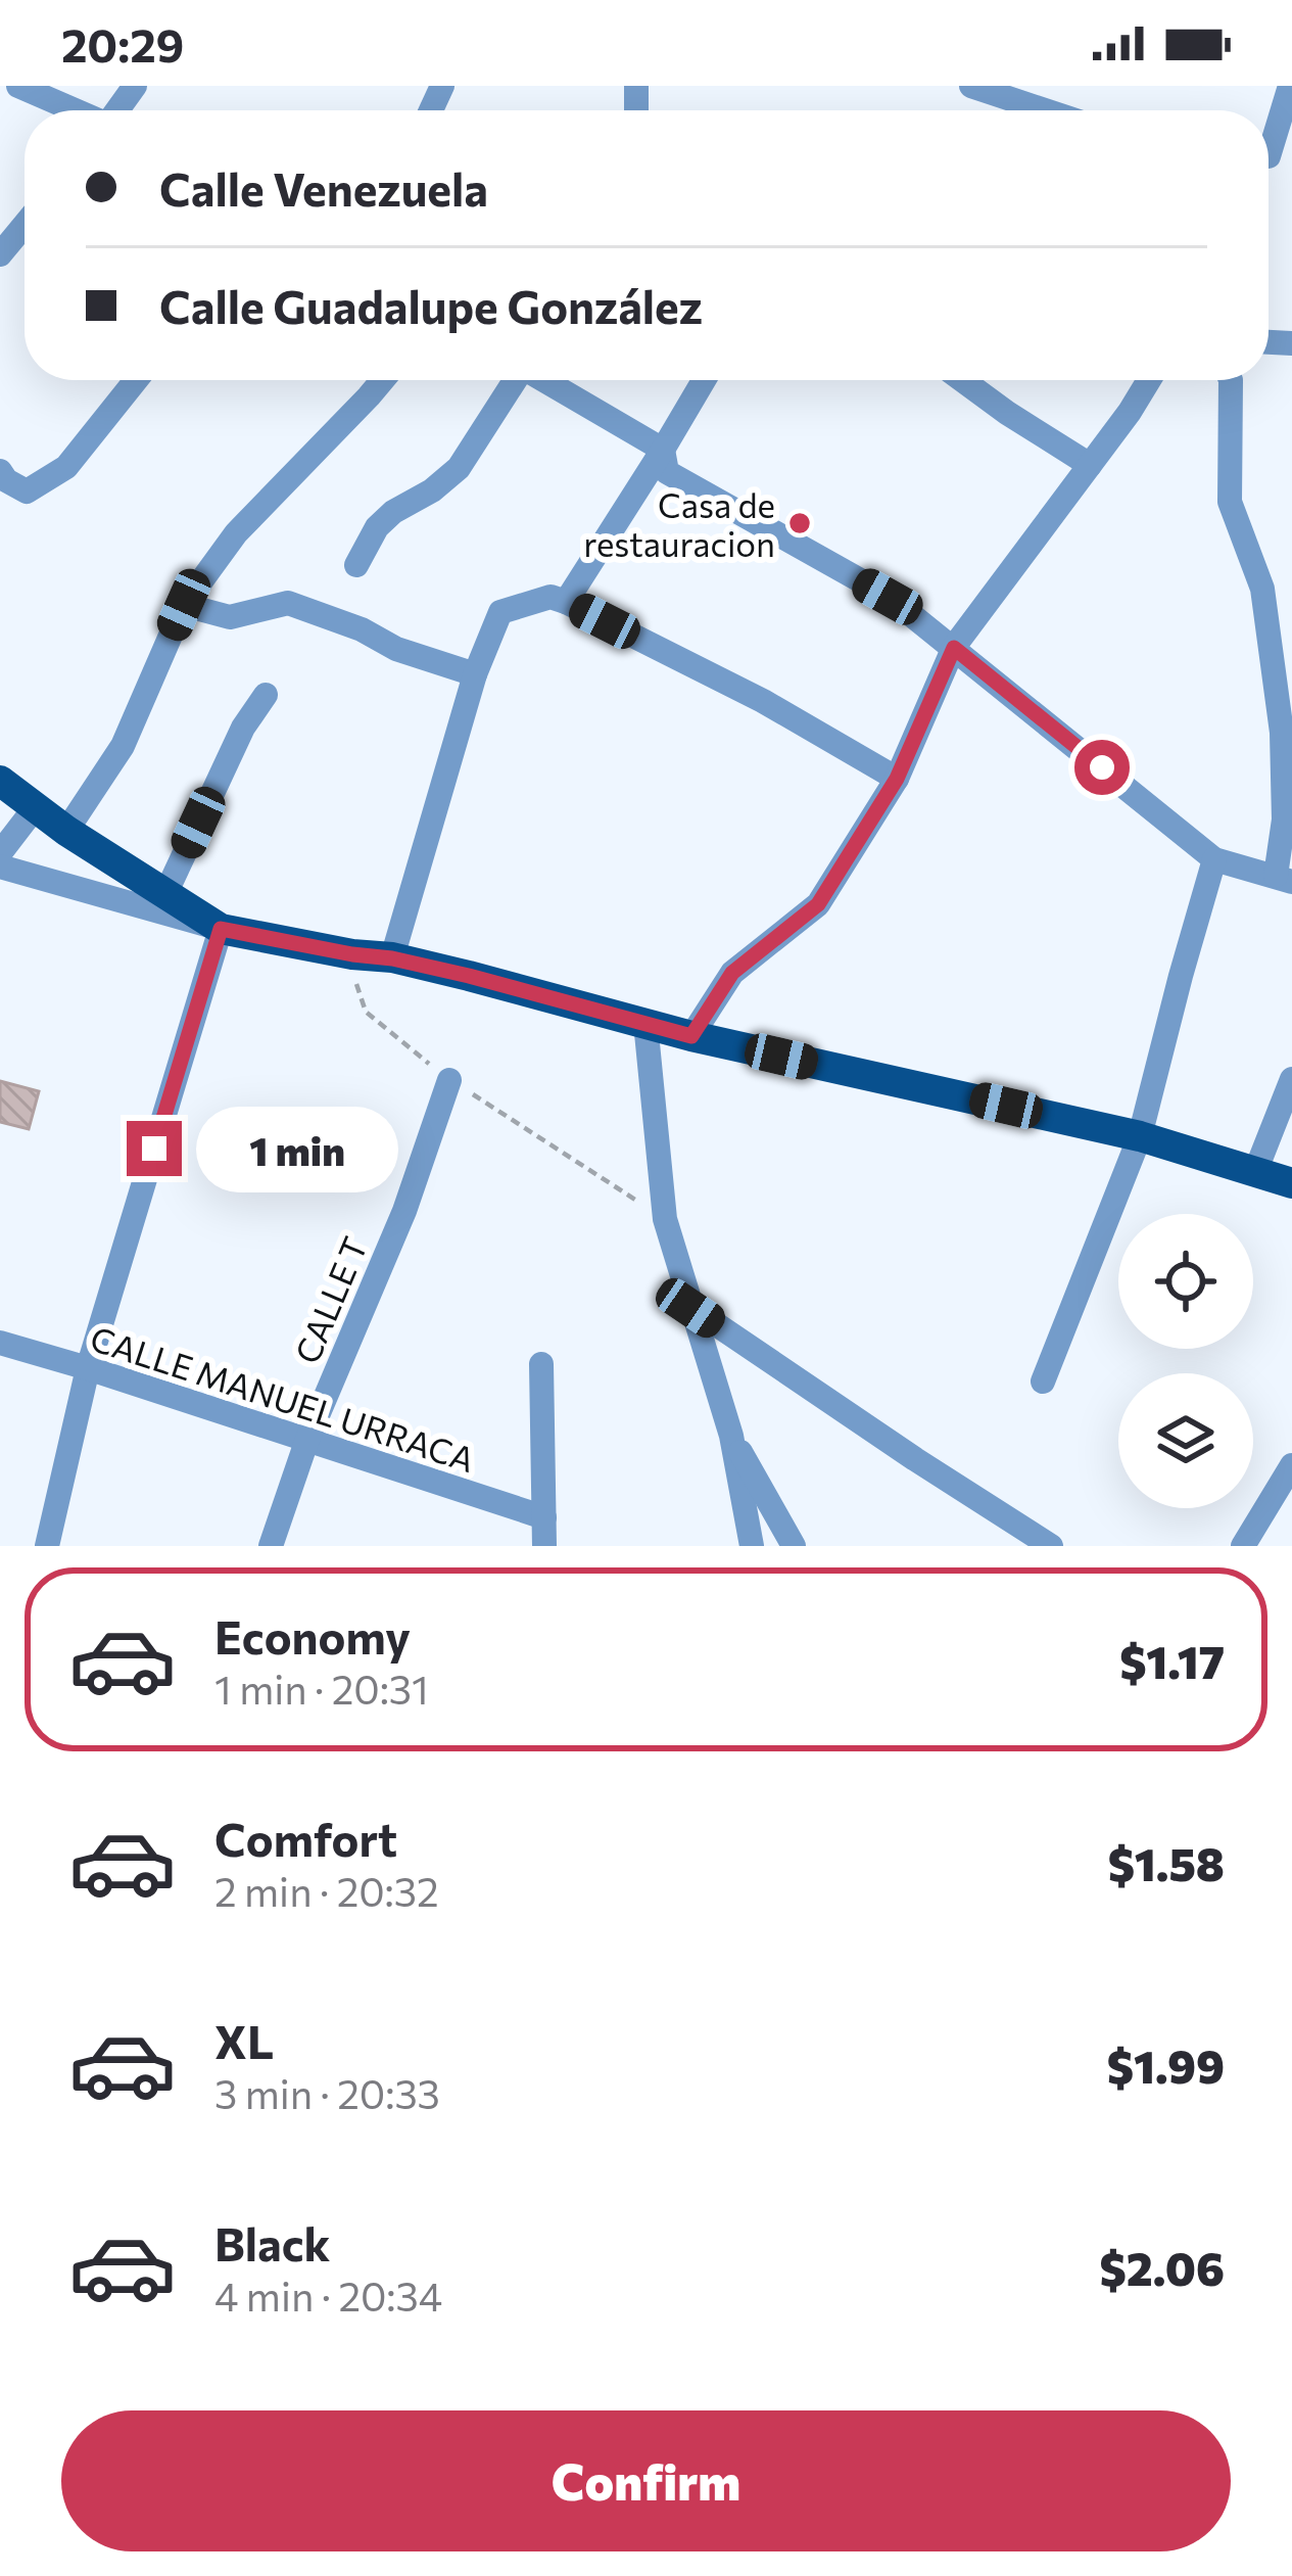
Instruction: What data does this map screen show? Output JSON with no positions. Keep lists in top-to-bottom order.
{
  "streets": {
    "street": ["CALLE T", "CALLE MANUEL URRACA"]
  },
  "crossings": [
    ["CALLE T", "CALLE MANUEL URRACA"]
  ],
  "places": ["Casa de restauracion"],
  "page": {
    "status": "20:29",
    "banner": ["Calle Venezuela", "Calle Guadalupe González"],
    "bubble": "1 min",
    "list": [
      {
        "name": "Economy",
        "note": "1 min · 20:31",
        "value": "$1.17"
      },
      {
        "name": "Comfort",
        "note": "2 min · 20:32",
        "value": "$1.58"
      },
      {
        "name": "XL",
        "note": "3 min · 20:33",
        "value": "$1.99"
      },
      {
        "name": "Black",
        "note": "4 min · 20:34",
        "value": "$2.06"
      }
    ],
    "buttons": "Confirm"
  }
}
